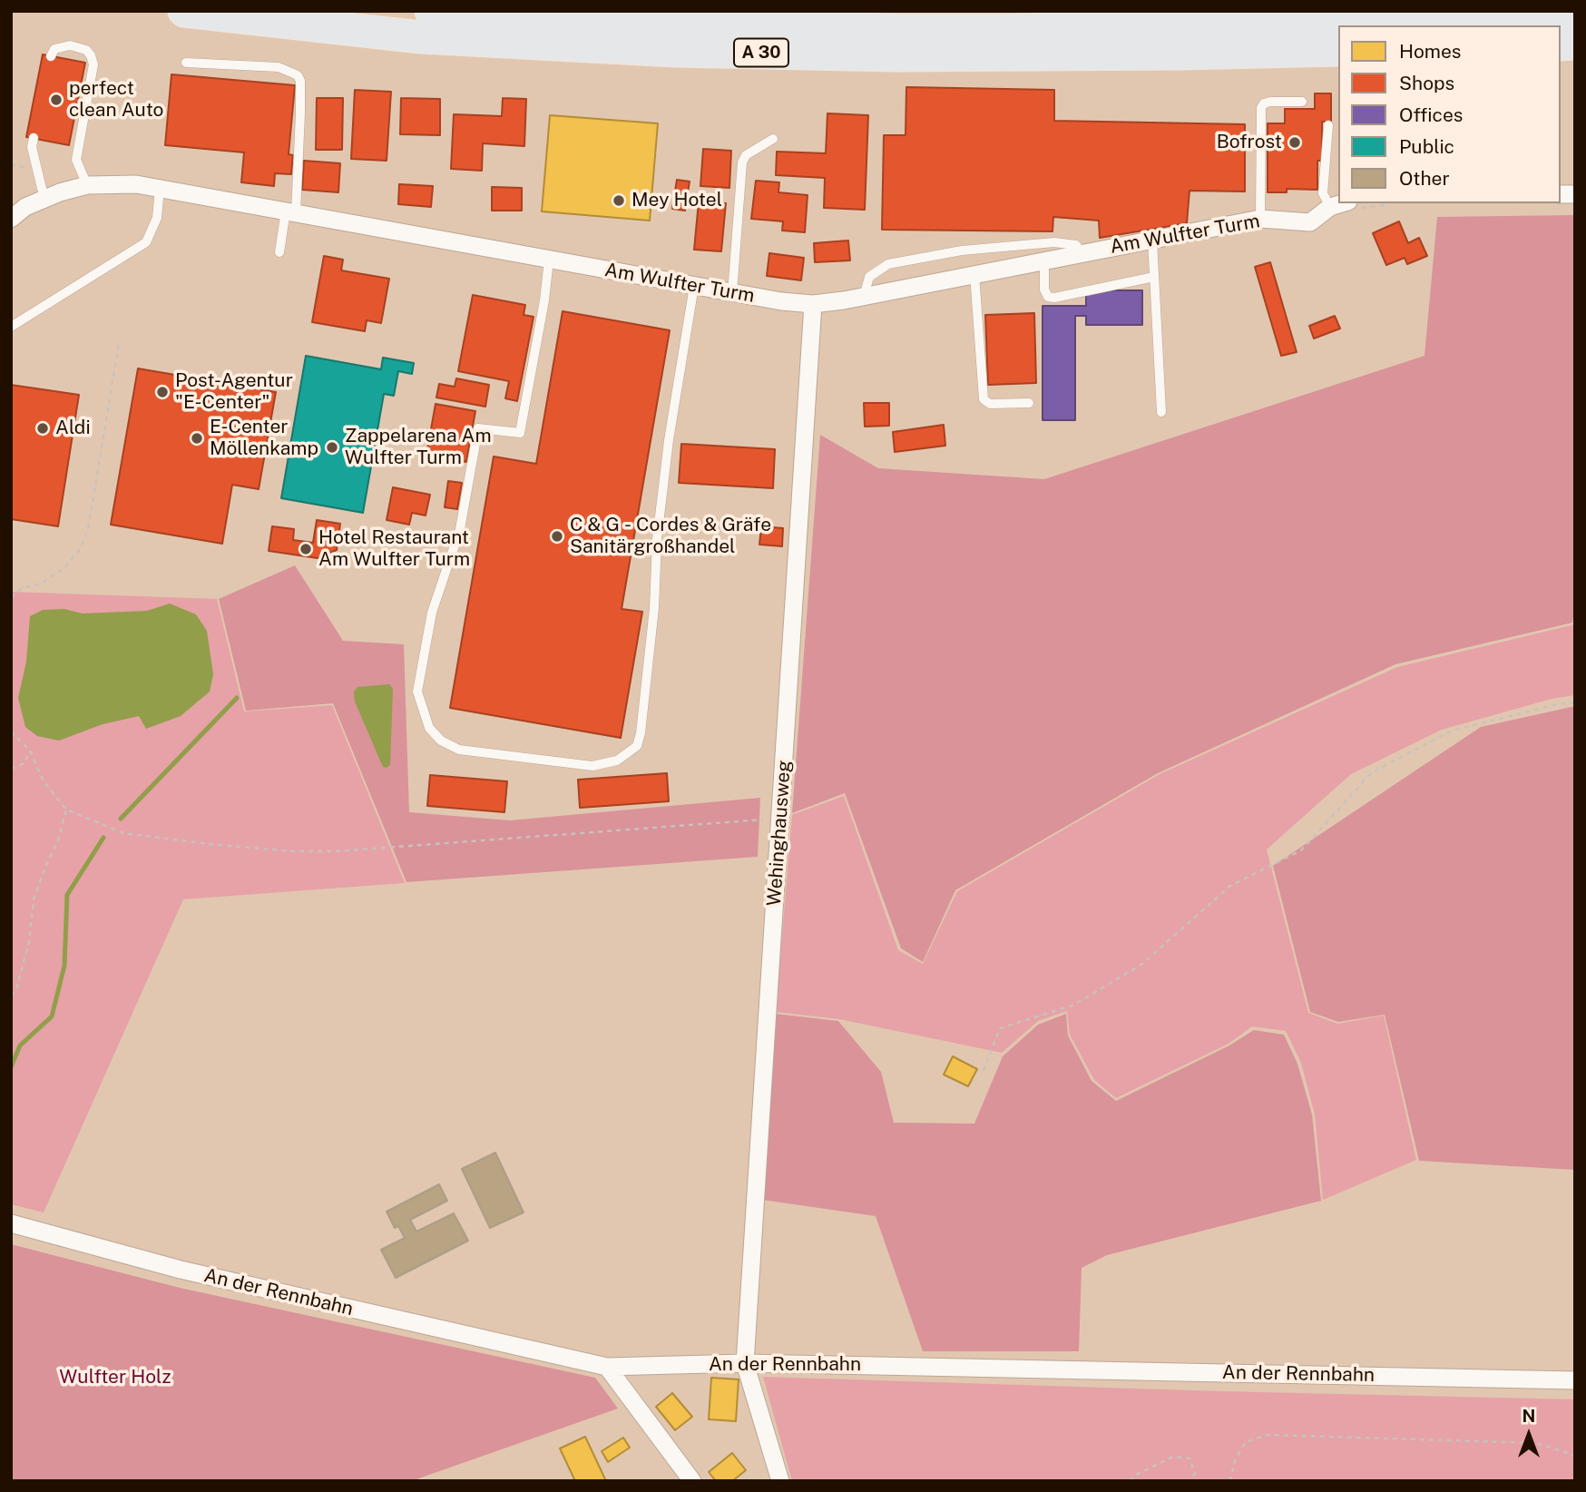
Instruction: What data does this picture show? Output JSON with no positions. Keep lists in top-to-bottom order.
{
  "streets": {
    "highway": ["A 30"],
    "street": ["Am Wulfter Turm", "Wehinghausweg", "An der Rennbahn"]
  },
  "crossings": [
    ["Am Wulfter Turm", "Wehinghausweg"],
    ["Wehinghausweg", "An der Rennbahn"]
  ],
  "parks": ["Wulfter Holz"],
  "places": [
    "perfect clean Auto",
    "Bofrost",
    "Mey Hotel",
    "Post-Agentur \"E-Center\"",
    "Aldi",
    "E-Center Möllenkamp",
    "Zappelarena Am Wulfter Turm",
    "C & G - Cordes & Gräfe Sanitärgroßhandel",
    "Hotel Restaurant Am Wulfter Turm"
  ],
  "legend": [
    "Homes",
    "Shops",
    "Offices",
    "Public",
    "Other"
  ],
  "north": "top"
}
